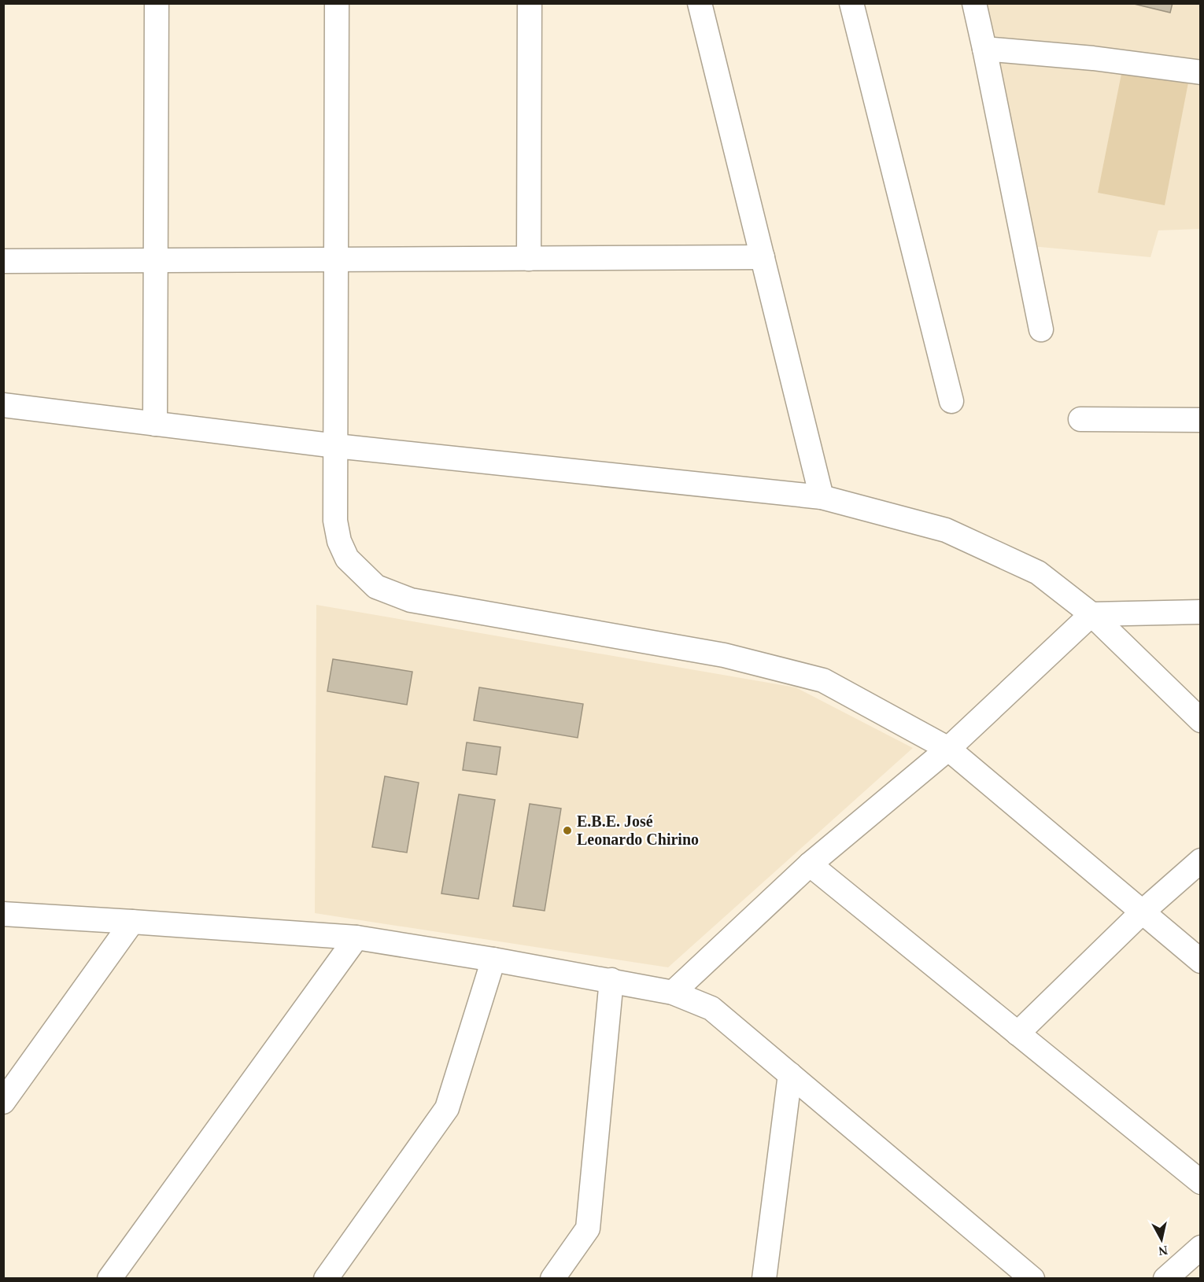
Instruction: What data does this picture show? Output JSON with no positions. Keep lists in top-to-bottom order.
{
  "places": ["E.B.E. José Leonardo Chirino"],
  "north": "bottom"
}
